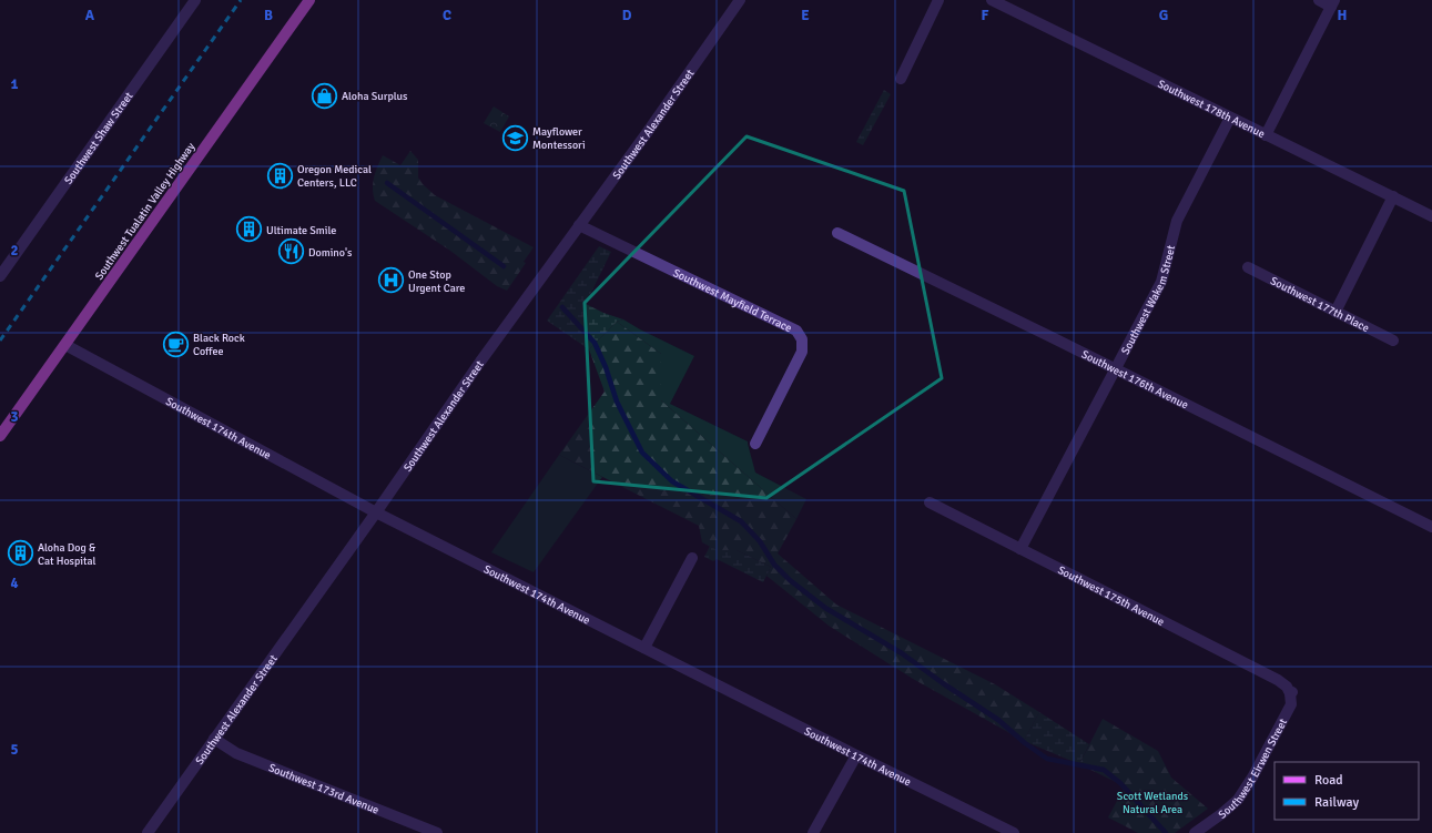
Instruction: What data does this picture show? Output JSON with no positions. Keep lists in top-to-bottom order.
{
  "streets": {
    "main road": ["Southwest Tualatin Valley Highway"],
    "street": [
      "Southwest 178th Avenue",
      "Southwest Alexander Street",
      "Southwest Shaw Street",
      "Southwest Mayfield Terrace",
      "Southwest Wakem Street",
      "Southwest 177th Place",
      "Southwest 176th Avenue",
      "Southwest 174th Avenue",
      "Southwest 175th Avenue",
      "Southwest Eirwen Street",
      "Southwest 173rd Avenue"
    ]
  },
  "crossings": [
    ["Southwest 178th Avenue", "Southwest Wakem Street"],
    ["Southwest Alexander Street", "Southwest Mayfield Terrace"],
    ["Southwest Alexander Street", "Southwest 174th Avenue"],
    ["Southwest Alexander Street", "Southwest 173rd Avenue"],
    ["Southwest Tualatin Valley Highway", "Southwest 174th Avenue"],
    ["Southwest Wakem Street", "Southwest 176th Avenue"],
    ["Southwest Wakem Street", "Southwest 175th Avenue"],
    ["Southwest 175th Avenue", "Southwest Eirwen Street"]
  ],
  "parks": ["Scott Wetlands Natural Area"],
  "places": {
    "shop": ["Aloha Surplus"],
    "school or university": ["Mayflower Montessori"],
    "building": ["Oregon Medical Centers, LLC", "Ultimate Smile", "Aloha Dog & Cat Hospital"],
    "restaurant": ["Domino's"],
    "hospital": ["One Stop Urgent Care"],
    "cafe": ["Black Rock Coffee"]
  },
  "legend": ["Road", "Railway"],
  "grid": {
    "columns": [
      "A",
      "B",
      "C",
      "D",
      "E",
      "F",
      "G",
      "H"
    ],
    "rows": [
      "1",
      "2",
      "3",
      "4",
      "5"
    ]
  }
}
